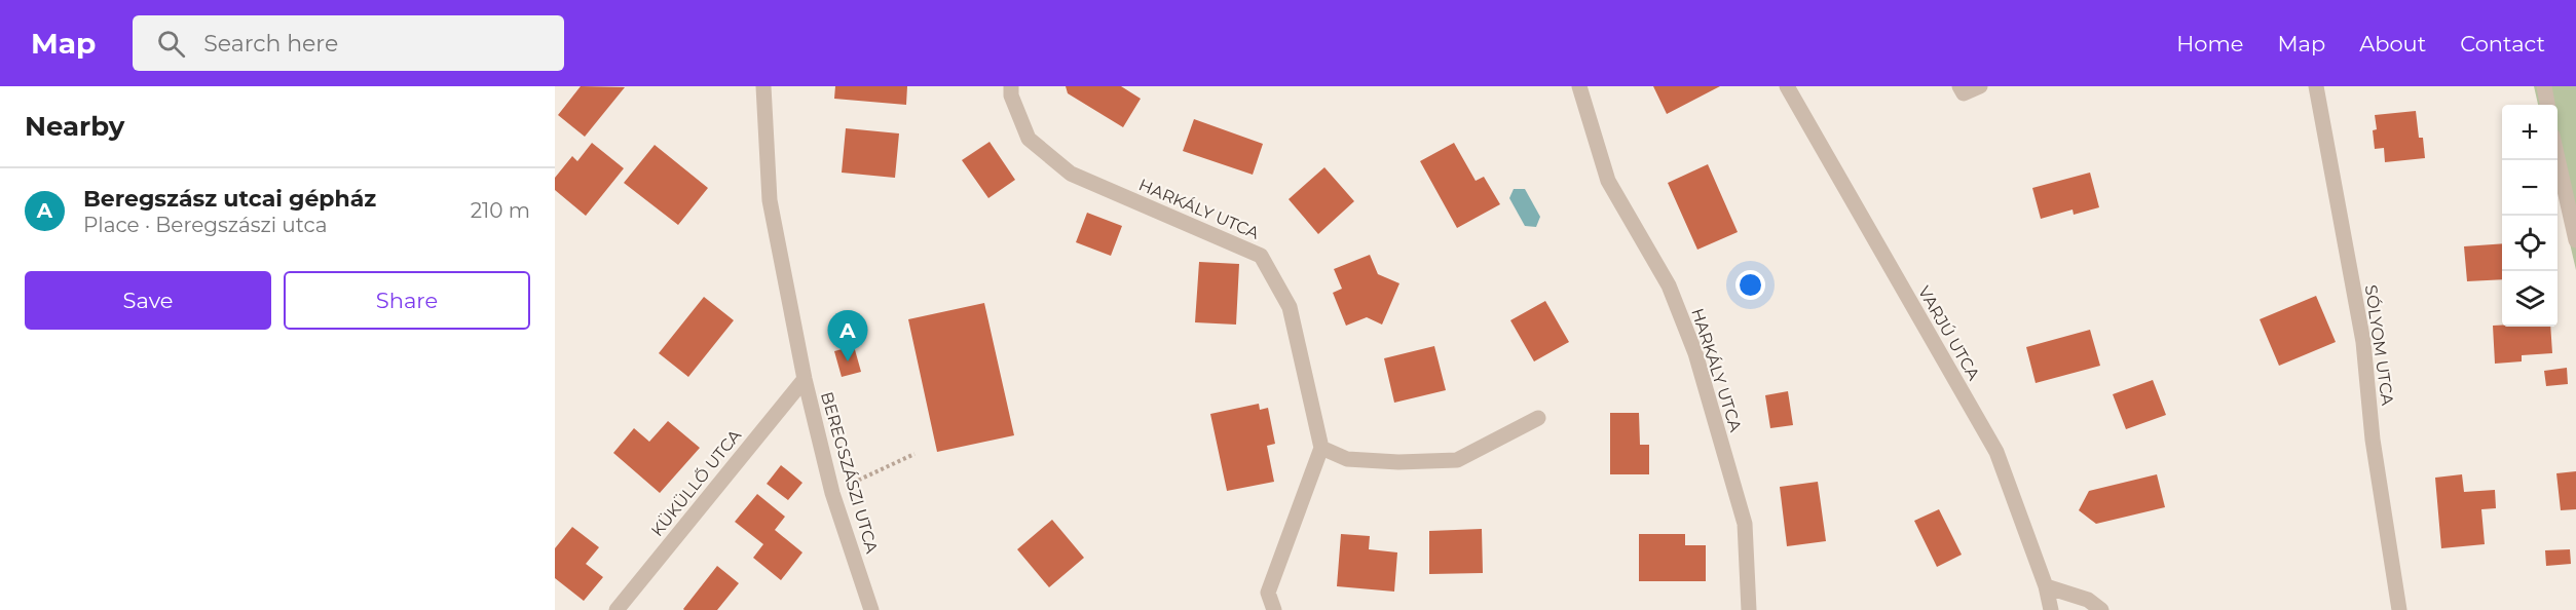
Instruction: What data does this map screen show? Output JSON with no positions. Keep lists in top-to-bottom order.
{
  "streets": {
    "street": [
      "HARKÁLY UTCA",
      "VARJÚ UTCA",
      "SÓLYOM UTCA",
      "BEREGSZÁSZI UTCA",
      "KÜKÜLLŐ UTCA"
    ]
  },
  "crossings": [
    ["BEREGSZÁSZI UTCA", "KÜKÜLLŐ UTCA"]
  ],
  "page": {
    "header": "Map",
    "search": "Search here",
    "nav": [
      "Home",
      "Map",
      "About",
      "Contact"
    ],
    "heading": "Nearby",
    "map_buttons": ["+", "−"],
    "list": [
      {
        "mark": "A",
        "name": "Beregszász utcai gépház",
        "note": "Place · Beregszászi utca",
        "value": "210 m"
      }
    ],
    "buttons": ["Save", "Share"],
    "pins": "A"
  }
}
